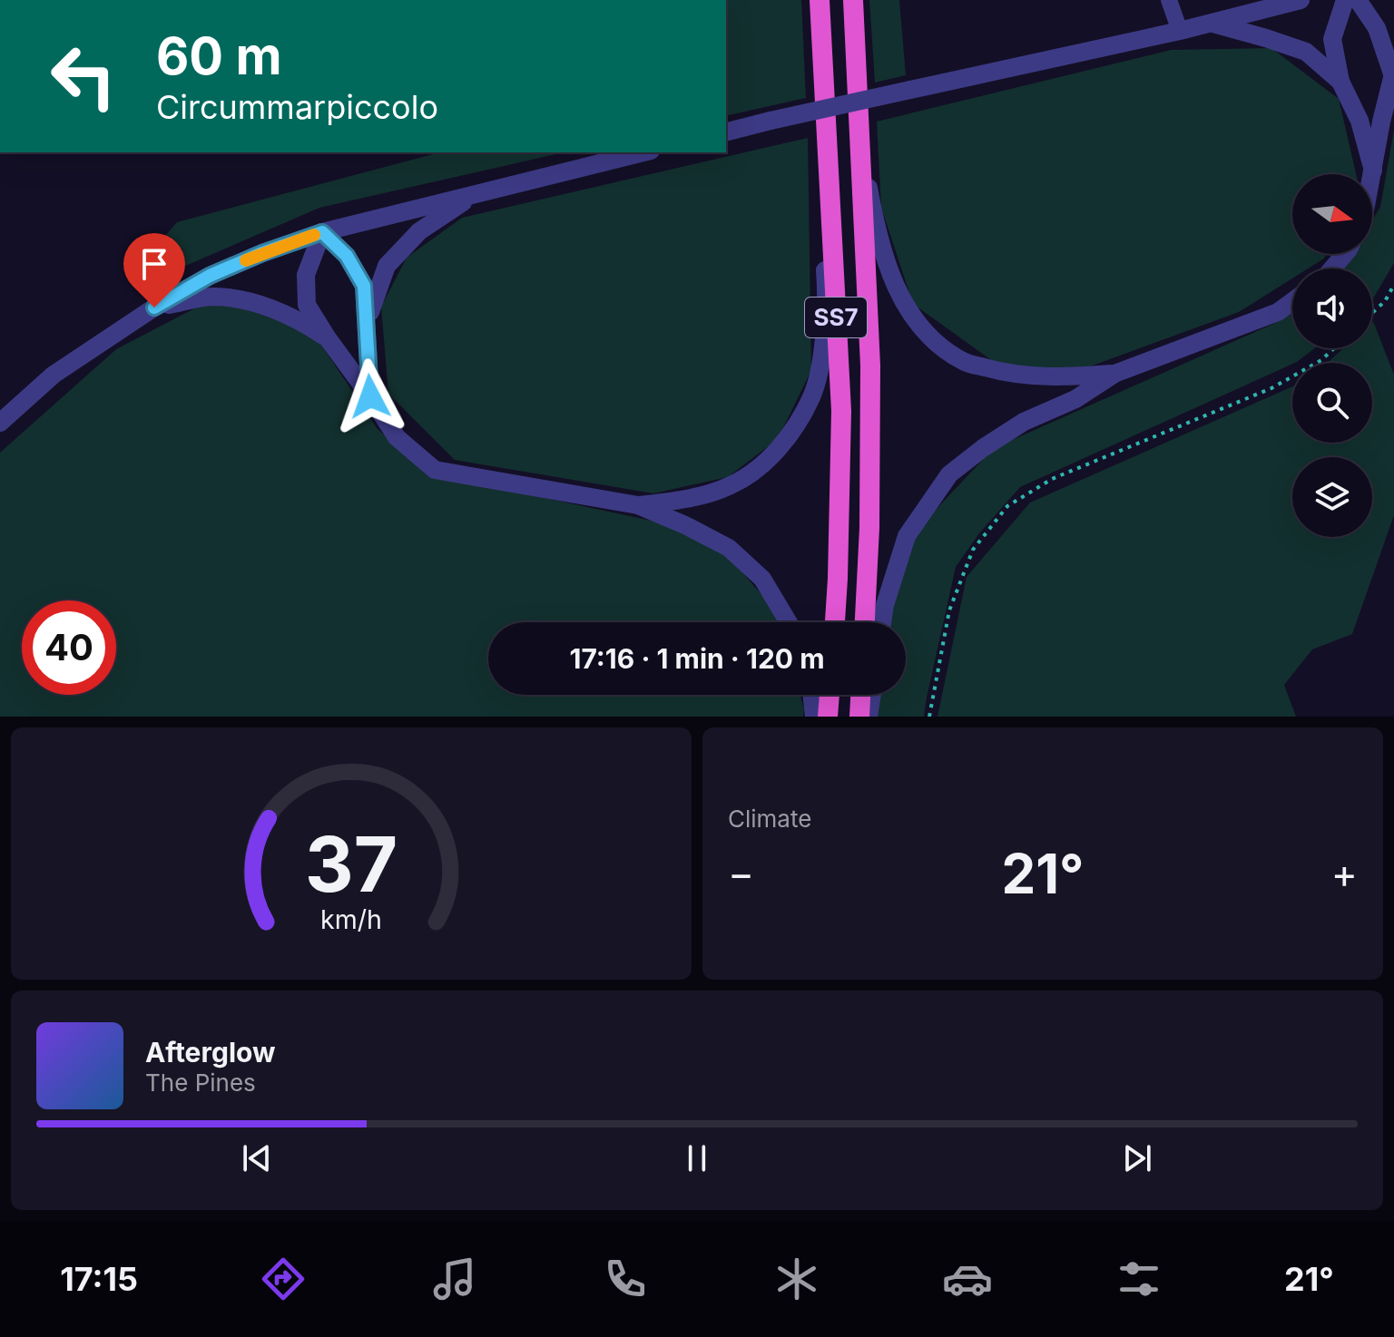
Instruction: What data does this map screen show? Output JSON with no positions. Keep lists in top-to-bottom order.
{
  "streets": {
    "highway": ["SS7"]
  },
  "north": "right",
  "page": {
    "turn": ["60 m", "Circummarpiccolo"],
    "limit": "40",
    "trip": "17:16 · 1 min · 120 m",
    "tile": "Climate",
    "heat": ["−", "21°", "+"],
    "song": ["Afterglow", "The Pines"],
    "tabs": ["17:15", "21°"],
    "gauge": ["37", "km/h"]
  }
}
